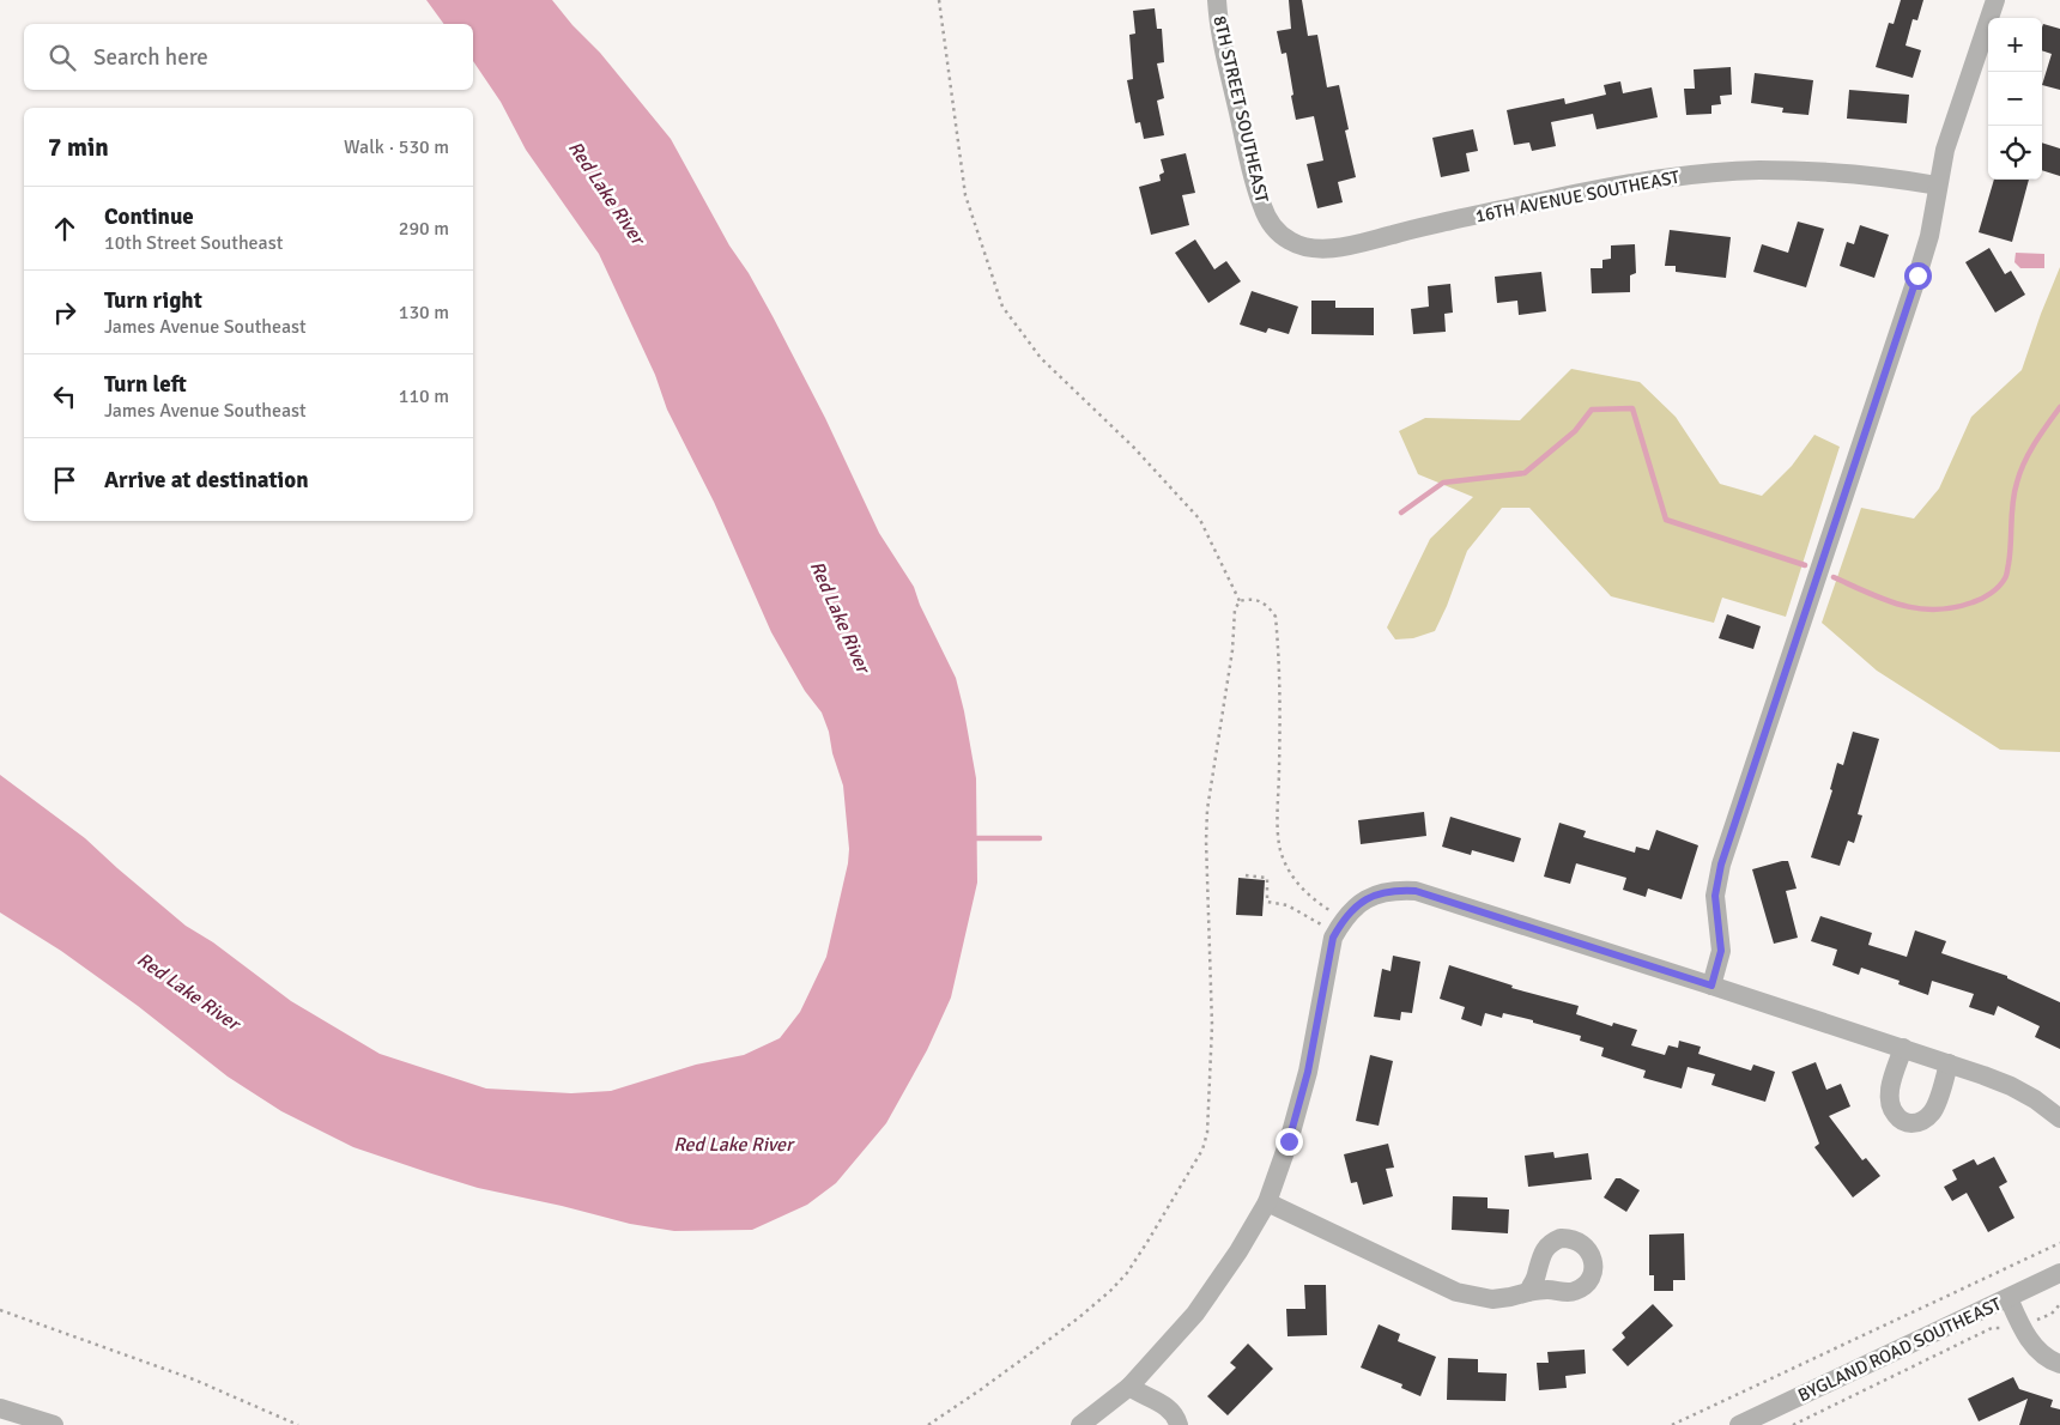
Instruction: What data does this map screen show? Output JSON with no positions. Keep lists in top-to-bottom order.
{
  "streets": {
    "street": ["8TH STREET SOUTHEAST", "16TH AVENUE SOUTHEAST", "BYGLAND ROAD SOUTHEAST"]
  },
  "crossings": [
    ["8TH STREET SOUTHEAST", "16TH AVENUE SOUTHEAST"]
  ],
  "water": ["Red Lake River"],
  "page": {
    "map_buttons": ["+", "−"],
    "search": "Search here",
    "heading": ["7 min", "Walk · 530 m"],
    "list": [
      ["Continue", "10th Street Southeast", "290 m"],
      ["Turn right", "James Avenue Southeast", "130 m"],
      ["Turn left", "James Avenue Southeast", "110 m"],
      "Arrive at destination"
    ]
  }
}
